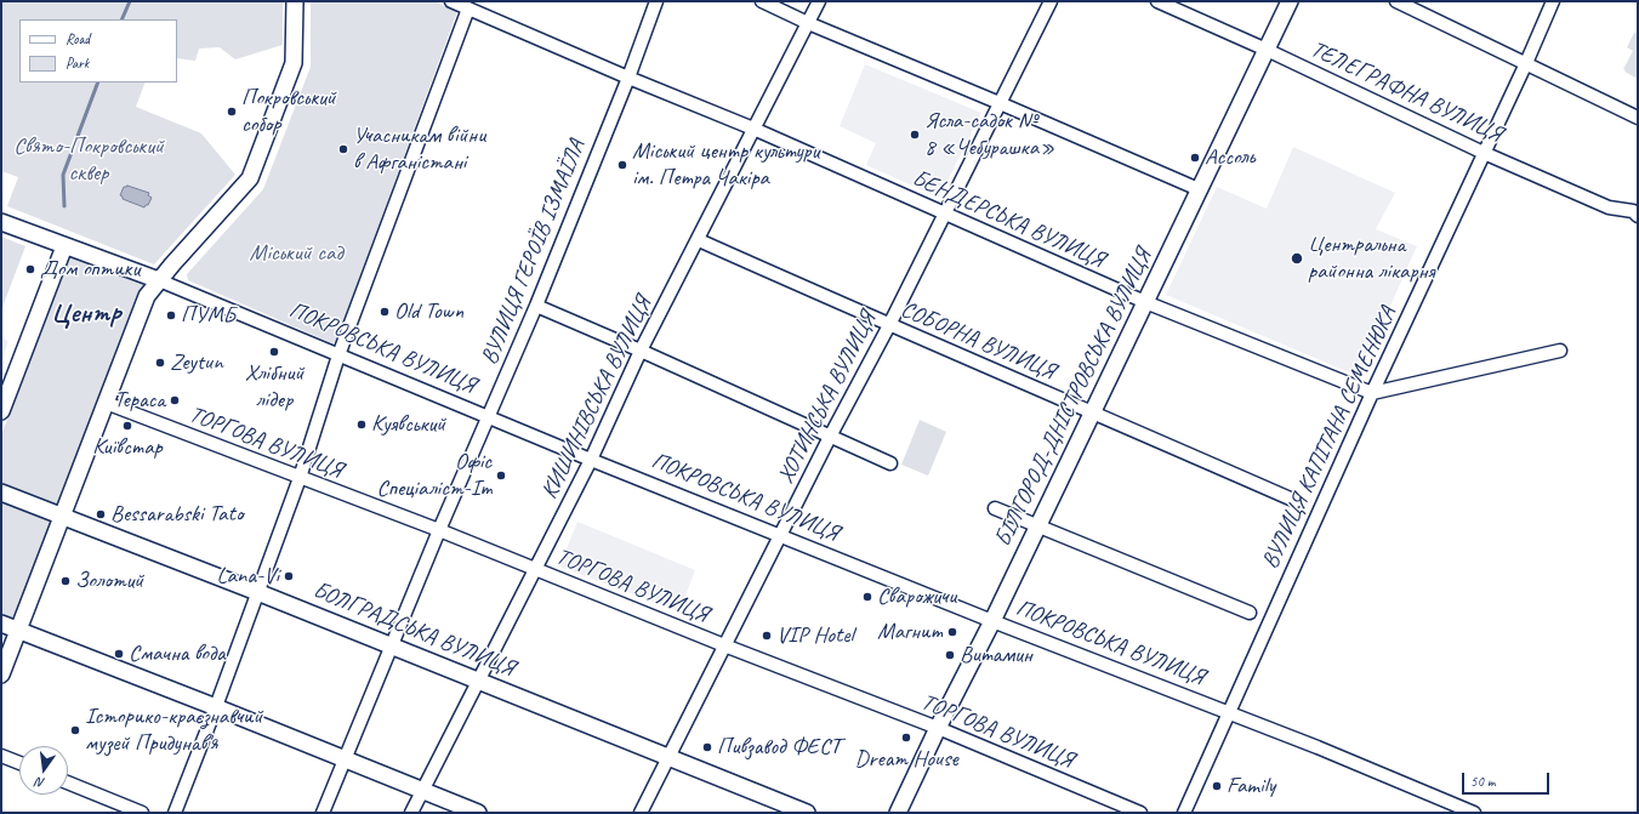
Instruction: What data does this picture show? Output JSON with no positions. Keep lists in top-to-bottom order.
{
  "streets": {
    "main road": ["ПОКРОВСЬКА ВУЛИЦЯ", "БІЛГОРОД-ДНІСТРОВСЬКА ВУЛИЦЯ", "БОЛГРАДСЬКА ВУЛИЦЯ"],
    "street": [
      "ТЕЛЕГРАФНА ВУЛИЦЯ",
      "БЕНДЕРСЬКА ВУЛИЦЯ",
      "ВУЛИЦЯ ГЕРОЇВ ІЗМАЇЛА",
      "СОБОРНА ВУЛИЦЯ",
      "КИШИНІВСЬКА ВУЛИЦЯ",
      "ХОТИНСЬКА ВУЛИЦЯ",
      "ВУЛИЦЯ КАПІТАНА СЕМЕНЮКА",
      "ТОРГОВА ВУЛИЦЯ"
    ]
  },
  "crossings": [
    ["ТЕЛЕГРАФНА ВУЛИЦЯ", "БІЛГОРОД-ДНІСТРОВСЬКА ВУЛИЦЯ"],
    ["ТЕЛЕГРАФНА ВУЛИЦЯ", "ВУЛИЦЯ КАПІТАНА СЕМЕНЮКА"],
    ["БЕНДЕРСЬКА ВУЛИЦЯ", "ВУЛИЦЯ ГЕРОЇВ ІЗМАЇЛА"],
    ["БЕНДЕРСЬКА ВУЛИЦЯ", "КИШИНІВСЬКА ВУЛИЦЯ"],
    ["БЕНДЕРСЬКА ВУЛИЦЯ", "ХОТИНСЬКА ВУЛИЦЯ"],
    ["БЕНДЕРСЬКА ВУЛИЦЯ", "БІЛГОРОД-ДНІСТРОВСЬКА ВУЛИЦЯ"],
    ["БЕНДЕРСЬКА ВУЛИЦЯ", "ВУЛИЦЯ КАПІТАНА СЕМЕНЮКА"],
    ["ВУЛИЦЯ ГЕРОЇВ ІЗМАЇЛА", "ПОКРОВСЬКА ВУЛИЦЯ"],
    ["ВУЛИЦЯ ГЕРОЇВ ІЗМАЇЛА", "ТОРГОВА ВУЛИЦЯ"],
    ["ВУЛИЦЯ ГЕРОЇВ ІЗМАЇЛА", "БОЛГРАДСЬКА ВУЛИЦЯ"],
    ["СОБОРНА ВУЛИЦЯ", "КИШИНІВСЬКА ВУЛИЦЯ"],
    ["СОБОРНА ВУЛИЦЯ", "ХОТИНСЬКА ВУЛИЦЯ"],
    ["СОБОРНА ВУЛИЦЯ", "БІЛГОРОД-ДНІСТРОВСЬКА ВУЛИЦЯ"],
    ["ПОКРОВСЬКА ВУЛИЦЯ", "КИШИНІВСЬКА ВУЛИЦЯ"],
    ["ПОКРОВСЬКА ВУЛИЦЯ", "ХОТИНСЬКА ВУЛИЦЯ"],
    ["ПОКРОВСЬКА ВУЛИЦЯ", "БІЛГОРОД-ДНІСТРОВСЬКА ВУЛИЦЯ"],
    ["ПОКРОВСЬКА ВУЛИЦЯ", "ВУЛИЦЯ КАПІТАНА СЕМЕНЮКА"],
    ["КИШИНІВСЬКА ВУЛИЦЯ", "ТОРГОВА ВУЛИЦЯ"],
    ["КИШИНІВСЬКА ВУЛИЦЯ", "БОЛГРАДСЬКА ВУЛИЦЯ"],
    ["ХОТИНСЬКА ВУЛИЦЯ", "ТОРГОВА ВУЛИЦЯ"],
    ["ХОТИНСЬКА ВУЛИЦЯ", "БОЛГРАДСЬКА ВУЛИЦЯ"],
    ["БІЛГОРОД-ДНІСТРОВСЬКА ВУЛИЦЯ", "ТОРГОВА ВУЛИЦЯ"]
  ],
  "districts": ["Центр"],
  "parks": ["Свято-Покровський сквер", "Міський сад"],
  "places": [
    "Покровський собор",
    "Ясла-садок № 8 «Чебурашка»",
    "Учасникам війни в Афганістані",
    "Ассоль",
    "Міський центр культури ім. Петра Чакіра",
    "Центральна районна лікарня",
    "Дом оптики",
    "Old Town",
    "ПУМБ",
    "Хлібний лідер",
    "Zeytun",
    "Тераса",
    "Куявський",
    "Київстар",
    "Офіс Спеціаліст-Іт",
    "Bessarabski Tato",
    "Lana-Vi",
    "Золотий",
    "Сварожичи",
    "Магнит",
    "VIP Hotel",
    "Смачна вода",
    "Витамин",
    "Історико-краєзнавчий музей Придунав'я",
    "Dream House",
    "Пивзавод ФЕСТ",
    "Family"
  ],
  "legend": ["Road", "Park"],
  "scale_bar": "50 m",
  "north": "bottom"
}
